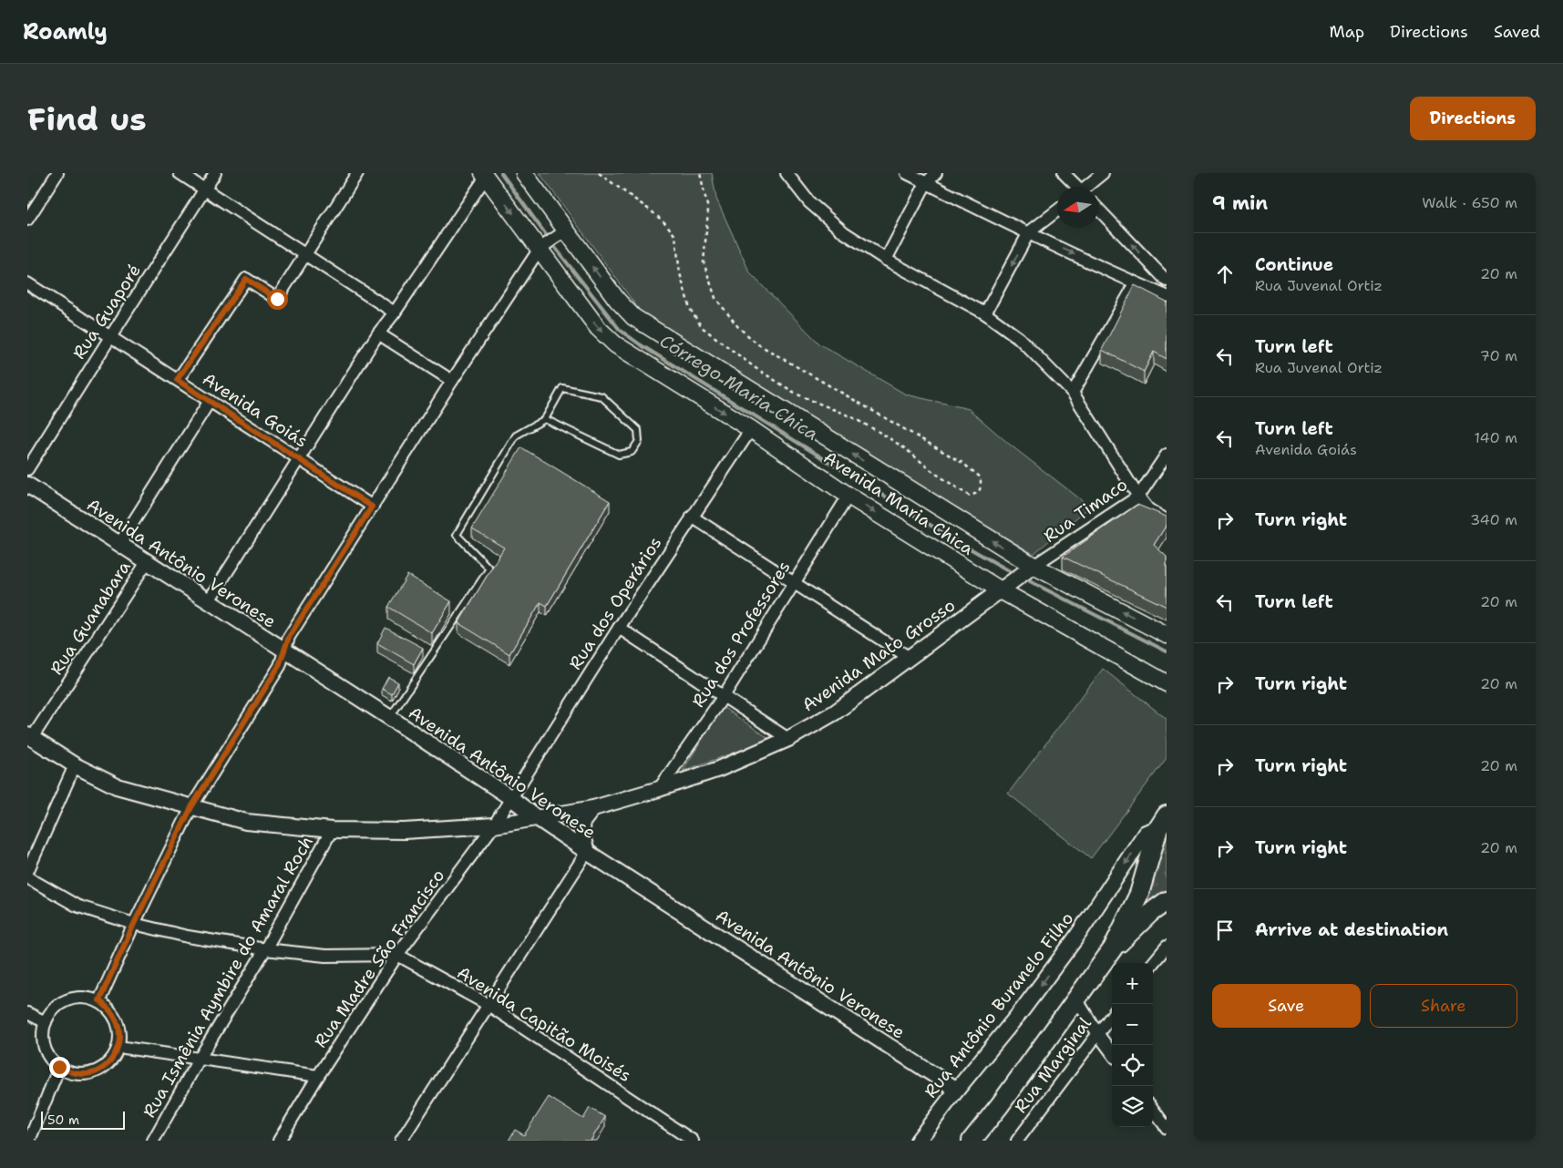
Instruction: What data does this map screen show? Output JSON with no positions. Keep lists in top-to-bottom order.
{
  "streets": {
    "main road": ["Avenida Maria Chica"],
    "street": [
      "Rua Guaporé",
      "Avenida Goiás",
      "Rua Timaco",
      "Avenida Antônio Veronese",
      "Rua dos Operários",
      "Rua Guanabara",
      "Rua dos Professores",
      "Avenida Mato Grosso",
      "Rua Madre São Francisco",
      "Rua Ismênia Aymbire do Amaral Roch",
      "Rua Antônio Buranelo Filho",
      "Avenida Capitão Moisés",
      "Rua Marginal"
    ]
  },
  "crossings": [
    ["Rua Guaporé", "Avenida Goiás"],
    ["Avenida Maria Chica", "Rua Timaco"],
    ["Avenida Maria Chica", "Rua dos Operários"],
    ["Avenida Maria Chica", "Rua dos Professores"],
    ["Avenida Maria Chica", "Avenida Mato Grosso"],
    ["Rua Timaco", "Avenida Mato Grosso"],
    ["Avenida Antônio Veronese", "Rua dos Operários"],
    ["Avenida Antônio Veronese", "Rua Guanabara"],
    ["Avenida Antônio Veronese", "Avenida Mato Grosso"],
    ["Avenida Antônio Veronese", "Rua Madre São Francisco"],
    ["Avenida Antônio Veronese", "Rua Antônio Buranelo Filho"],
    ["Rua dos Operários", "Rua Madre São Francisco"],
    ["Rua Guanabara", "Avenida Mato Grosso"],
    ["Rua dos Professores", "Avenida Mato Grosso"],
    ["Avenida Mato Grosso", "Rua Madre São Francisco"],
    ["Avenida Mato Grosso", "Rua Ismênia Aymbire do Amaral Roch"],
    ["Rua Madre São Francisco", "Avenida Capitão Moisés"],
    ["Rua Ismênia Aymbire do Amaral Roch", "Avenida Capitão Moisés"]
  ],
  "one_way": ["Rua Antônio Buranelo Filho"],
  "water": ["Córrego Maria Chica"],
  "scale_bar": "50 m",
  "north": "left",
  "page": {
    "header": "Roamly",
    "nav": ["Map", "Directions", "Saved"],
    "buttons": [
      "Directions",
      ["Save", "Share"]
    ],
    "title": "Find us",
    "heading": ["9 min", "Walk · 650 m"],
    "list": [
      ["Continue", "Rua Juvenal Ortiz", "20 m"],
      ["Turn left", "Rua Juvenal Ortiz", "70 m"],
      ["Turn left", "Avenida Goiás", "140 m"],
      ["Turn right", "340 m"],
      ["Turn left", "20 m"],
      ["Turn right", "20 m"],
      ["Turn right", "20 m"],
      ["Turn right", "20 m"],
      "Arrive at destination"
    ],
    "map_buttons": ["+", "−"],
    "scale": "50 m"
  }
}
